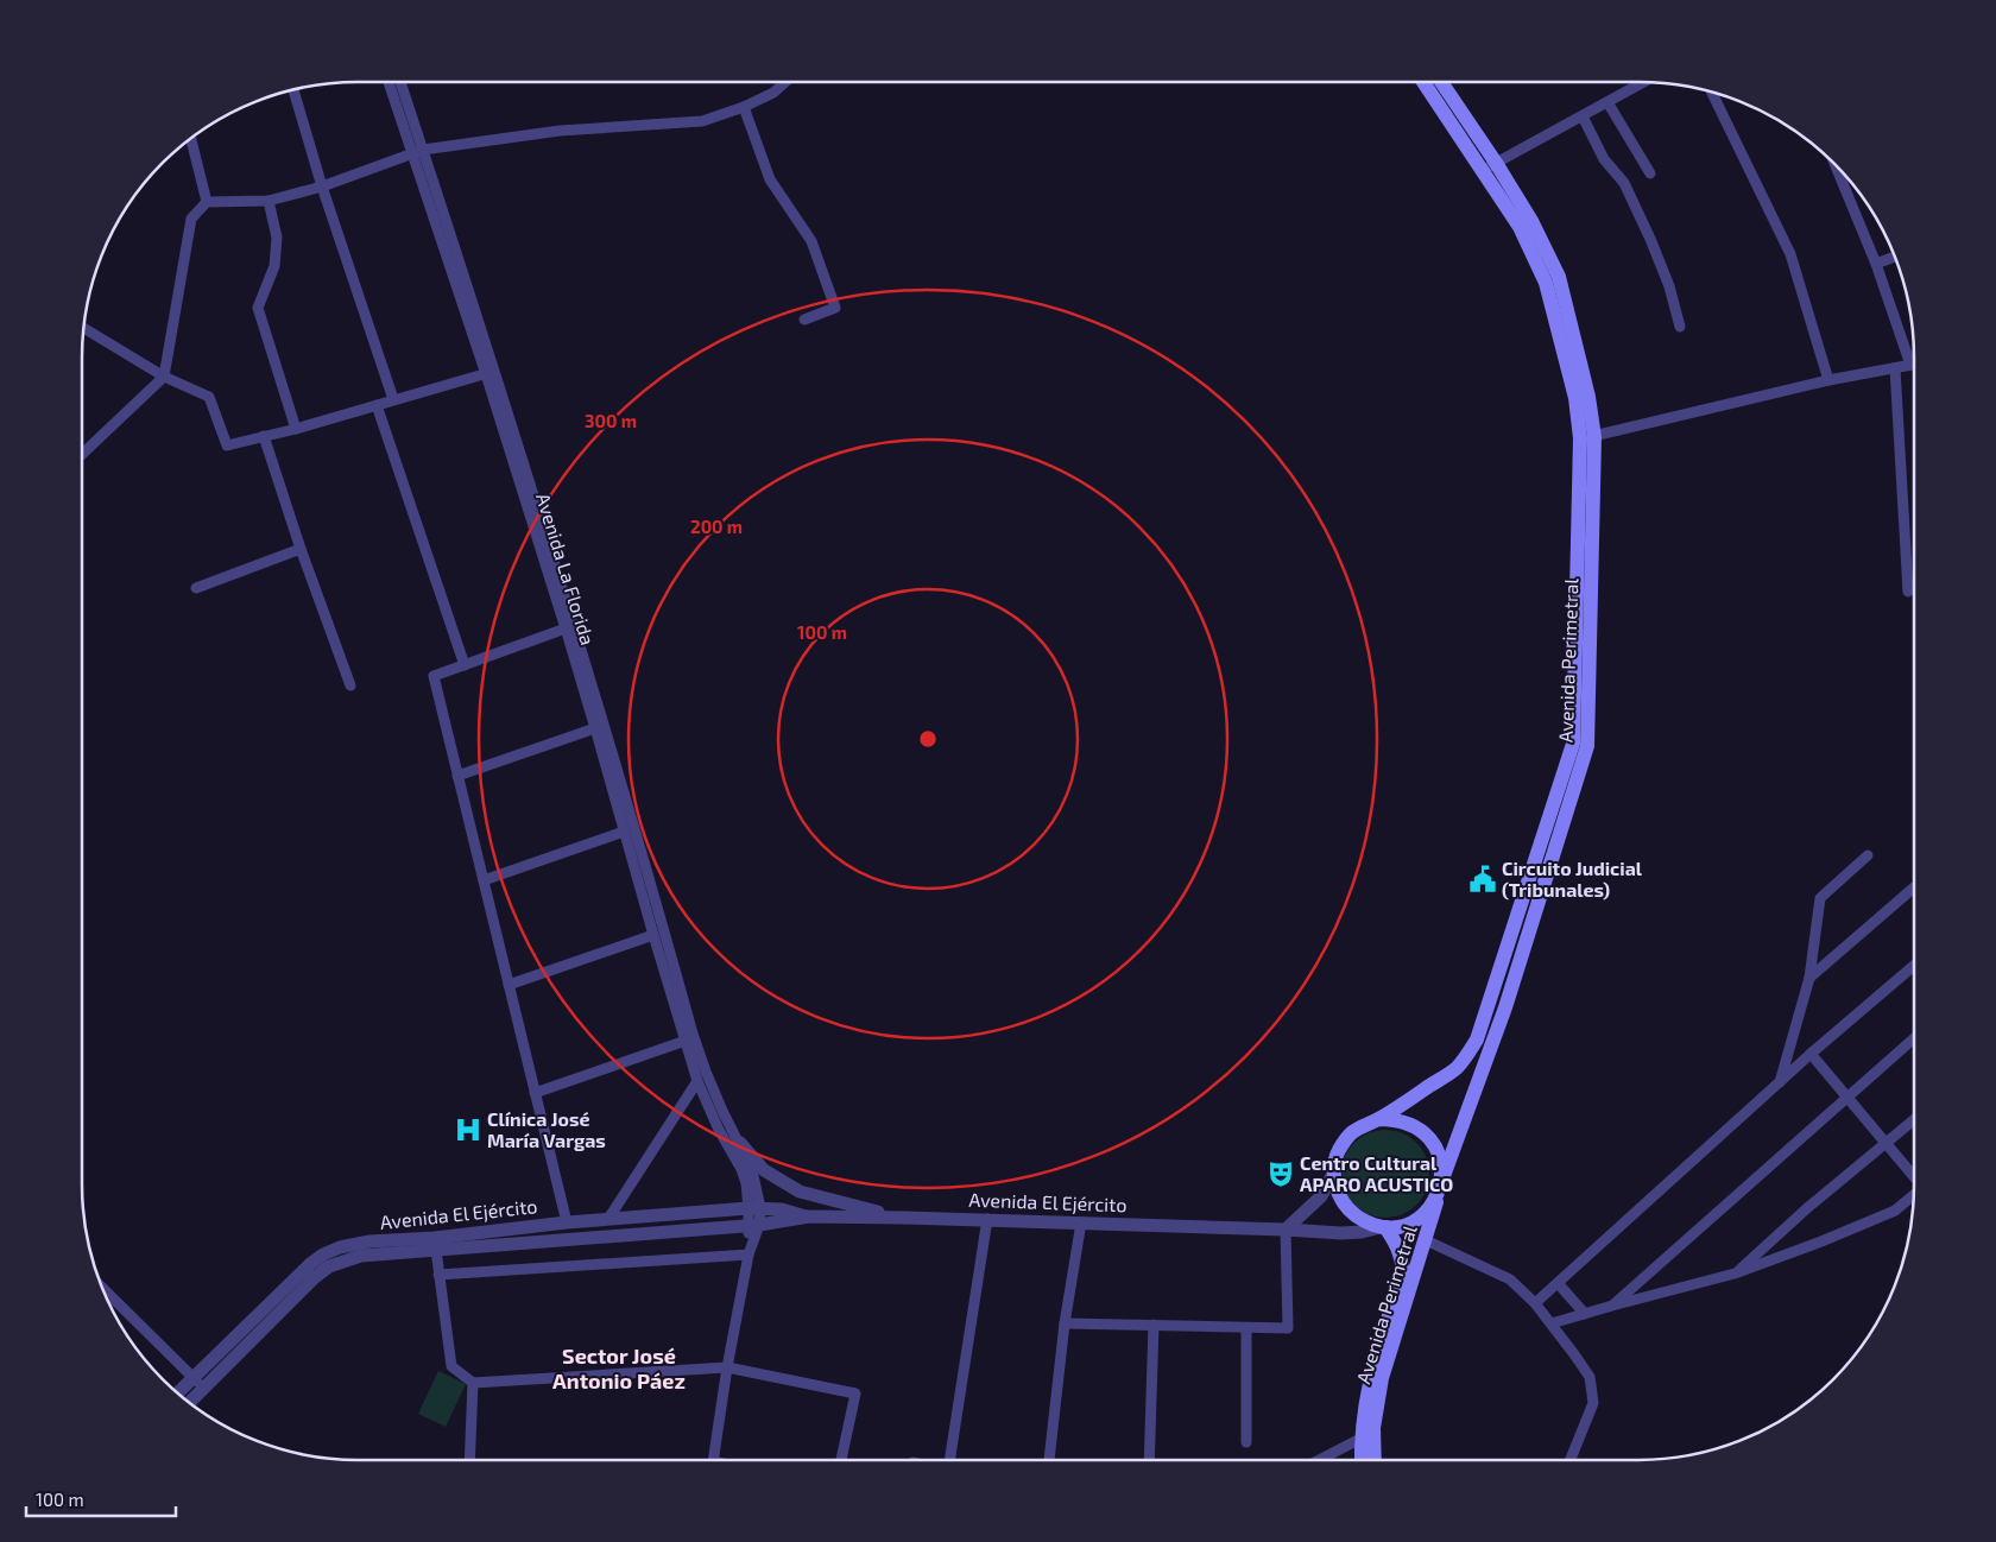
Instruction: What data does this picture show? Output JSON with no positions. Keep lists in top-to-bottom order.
{
  "streets": {
    "main road": ["Avenida Perimetral"],
    "street": ["Avenida La Florida", "Avenida El Ejército"]
  },
  "crossings": [
    ["Avenida La Florida", "Avenida El Ejército"],
    ["Avenida Perimetral", "Avenida El Ejército"]
  ],
  "districts": ["Sector José Antonio Páez"],
  "places": {
    "public building": ["Circuito Judicial (Tribunales)"],
    "hospital": ["Clínica José María Vargas"],
    "theatre": ["Centro Cultural APARO ACUSTICO"]
  },
  "scale_bar": "100 m",
  "rings": ["300 m", "200 m", "100 m"]
}
